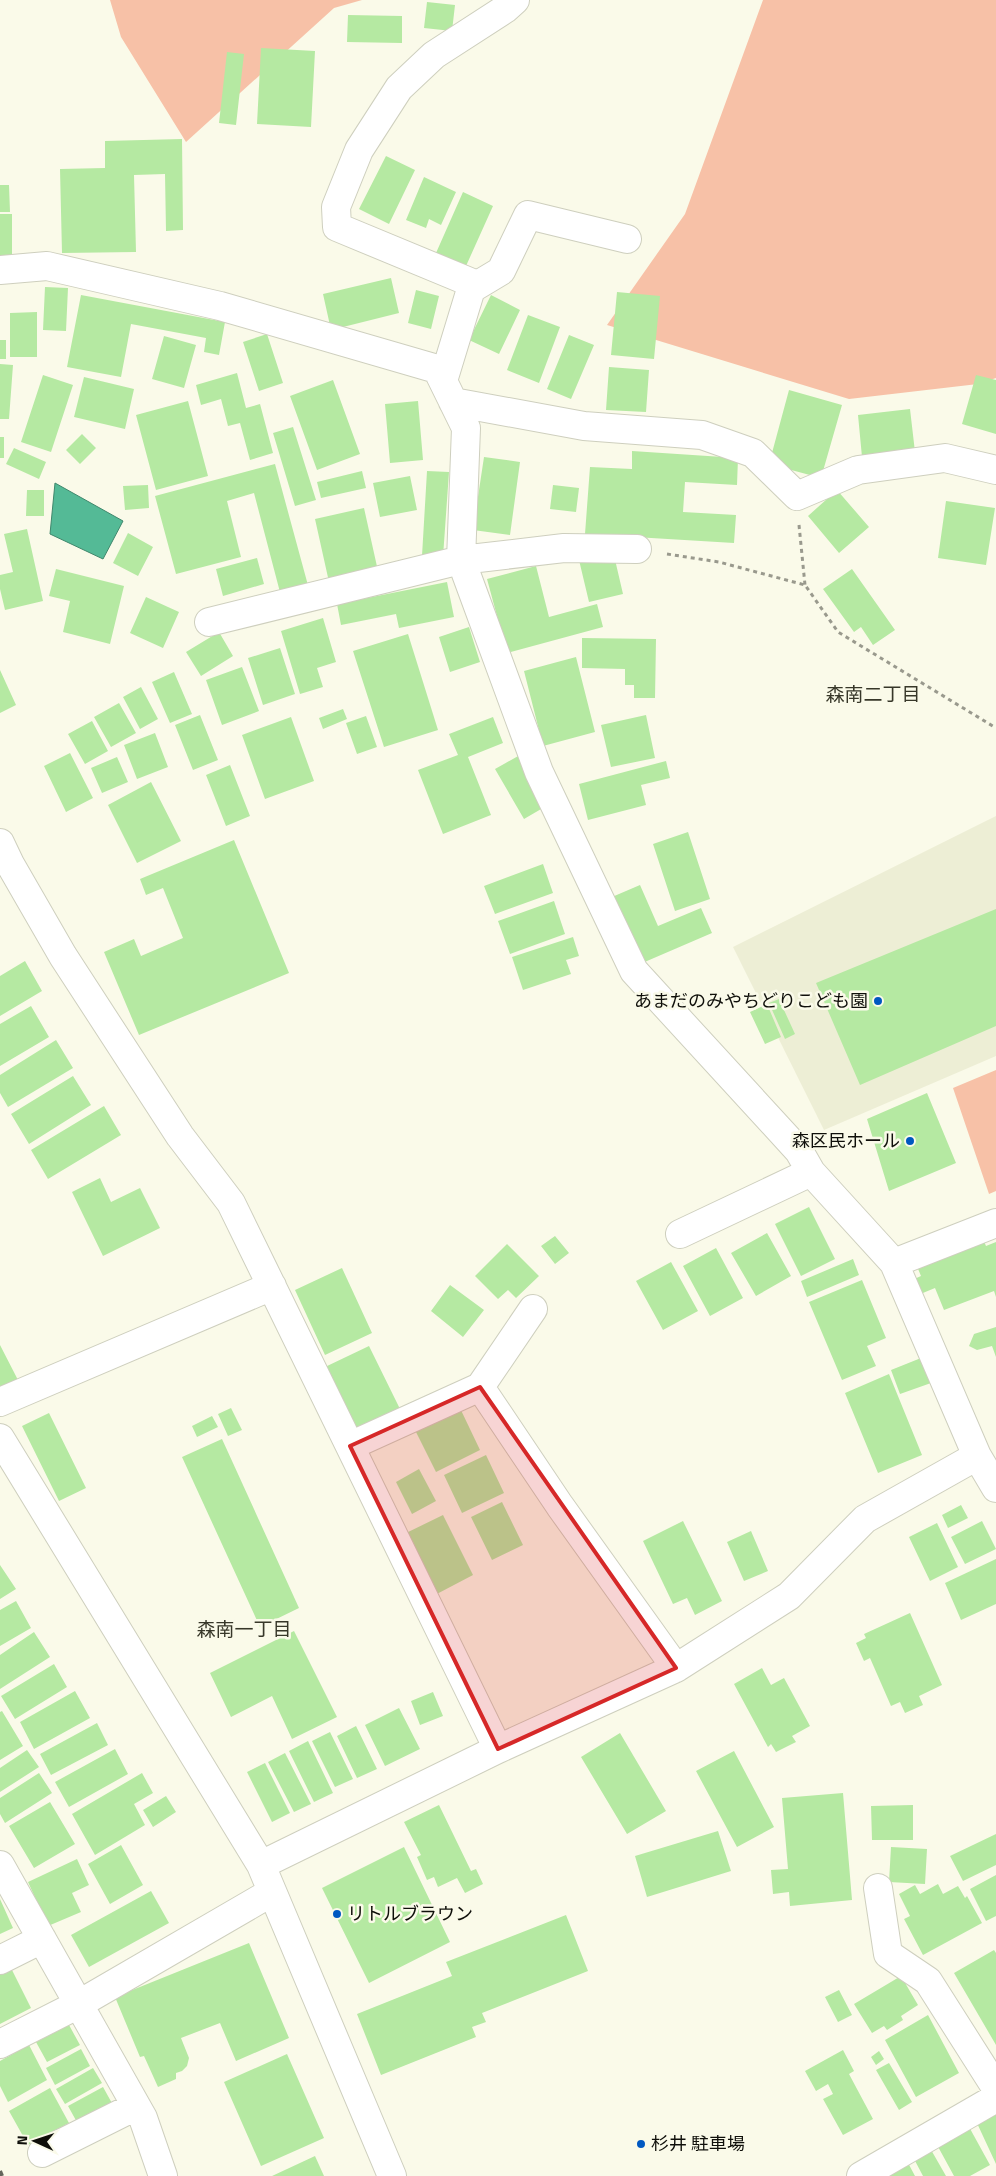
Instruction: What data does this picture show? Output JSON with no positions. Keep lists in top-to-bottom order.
{
  "districts": ["森南二丁目", "森南一丁目"],
  "places": [
    "あまだのみやちどりこども園",
    "森区民ホール",
    "リトルブラウン",
    "杉井 駐車場"
  ],
  "north": "left"
}
